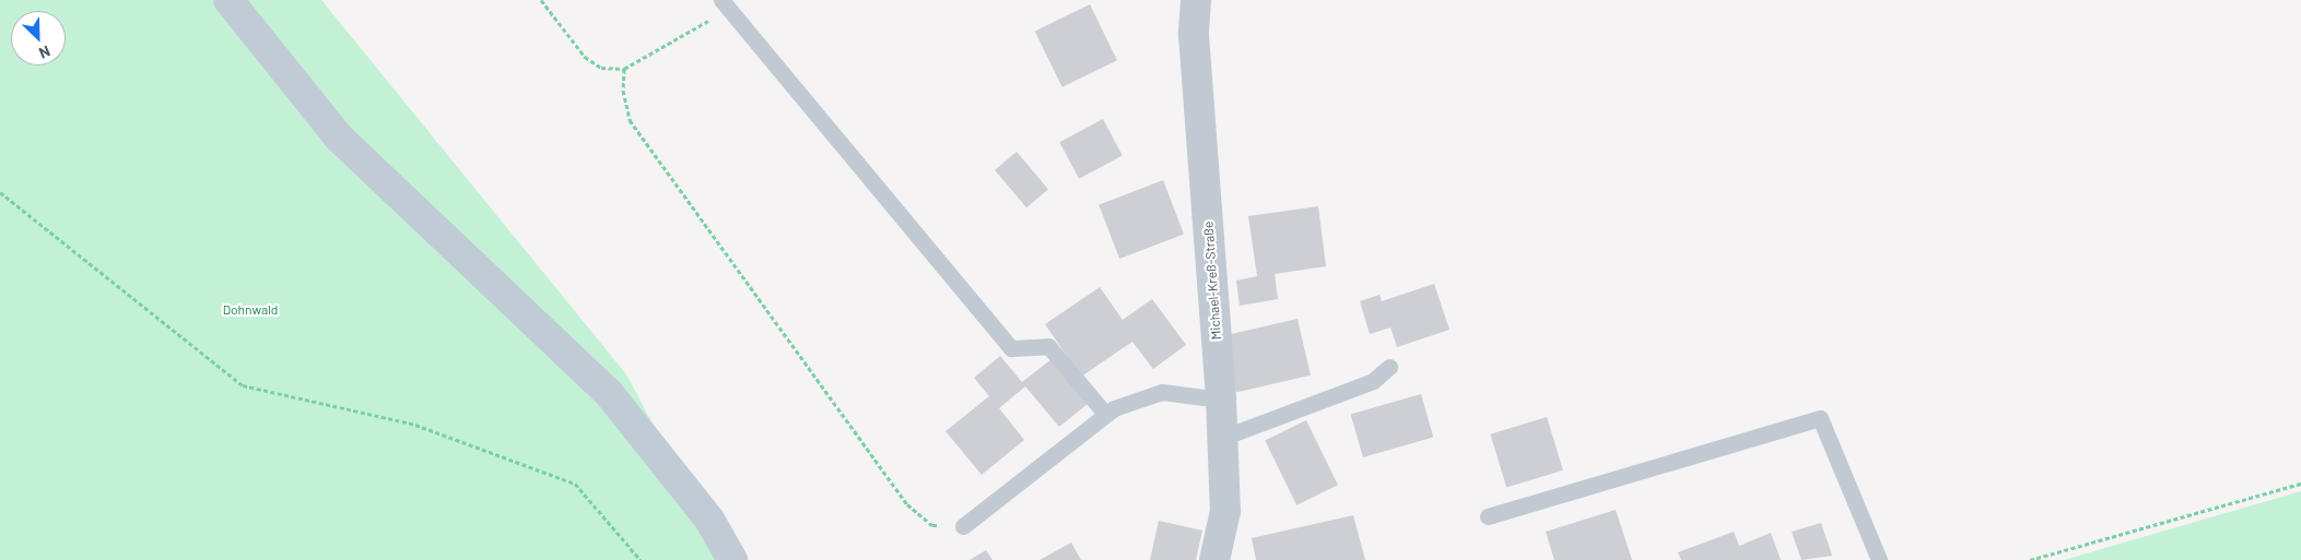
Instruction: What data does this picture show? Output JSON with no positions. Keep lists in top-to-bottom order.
{
  "streets": {
    "street": ["Michael-Kreß-Straße"]
  },
  "parks": ["Dohnwald"],
  "north": "bottom right"
}
